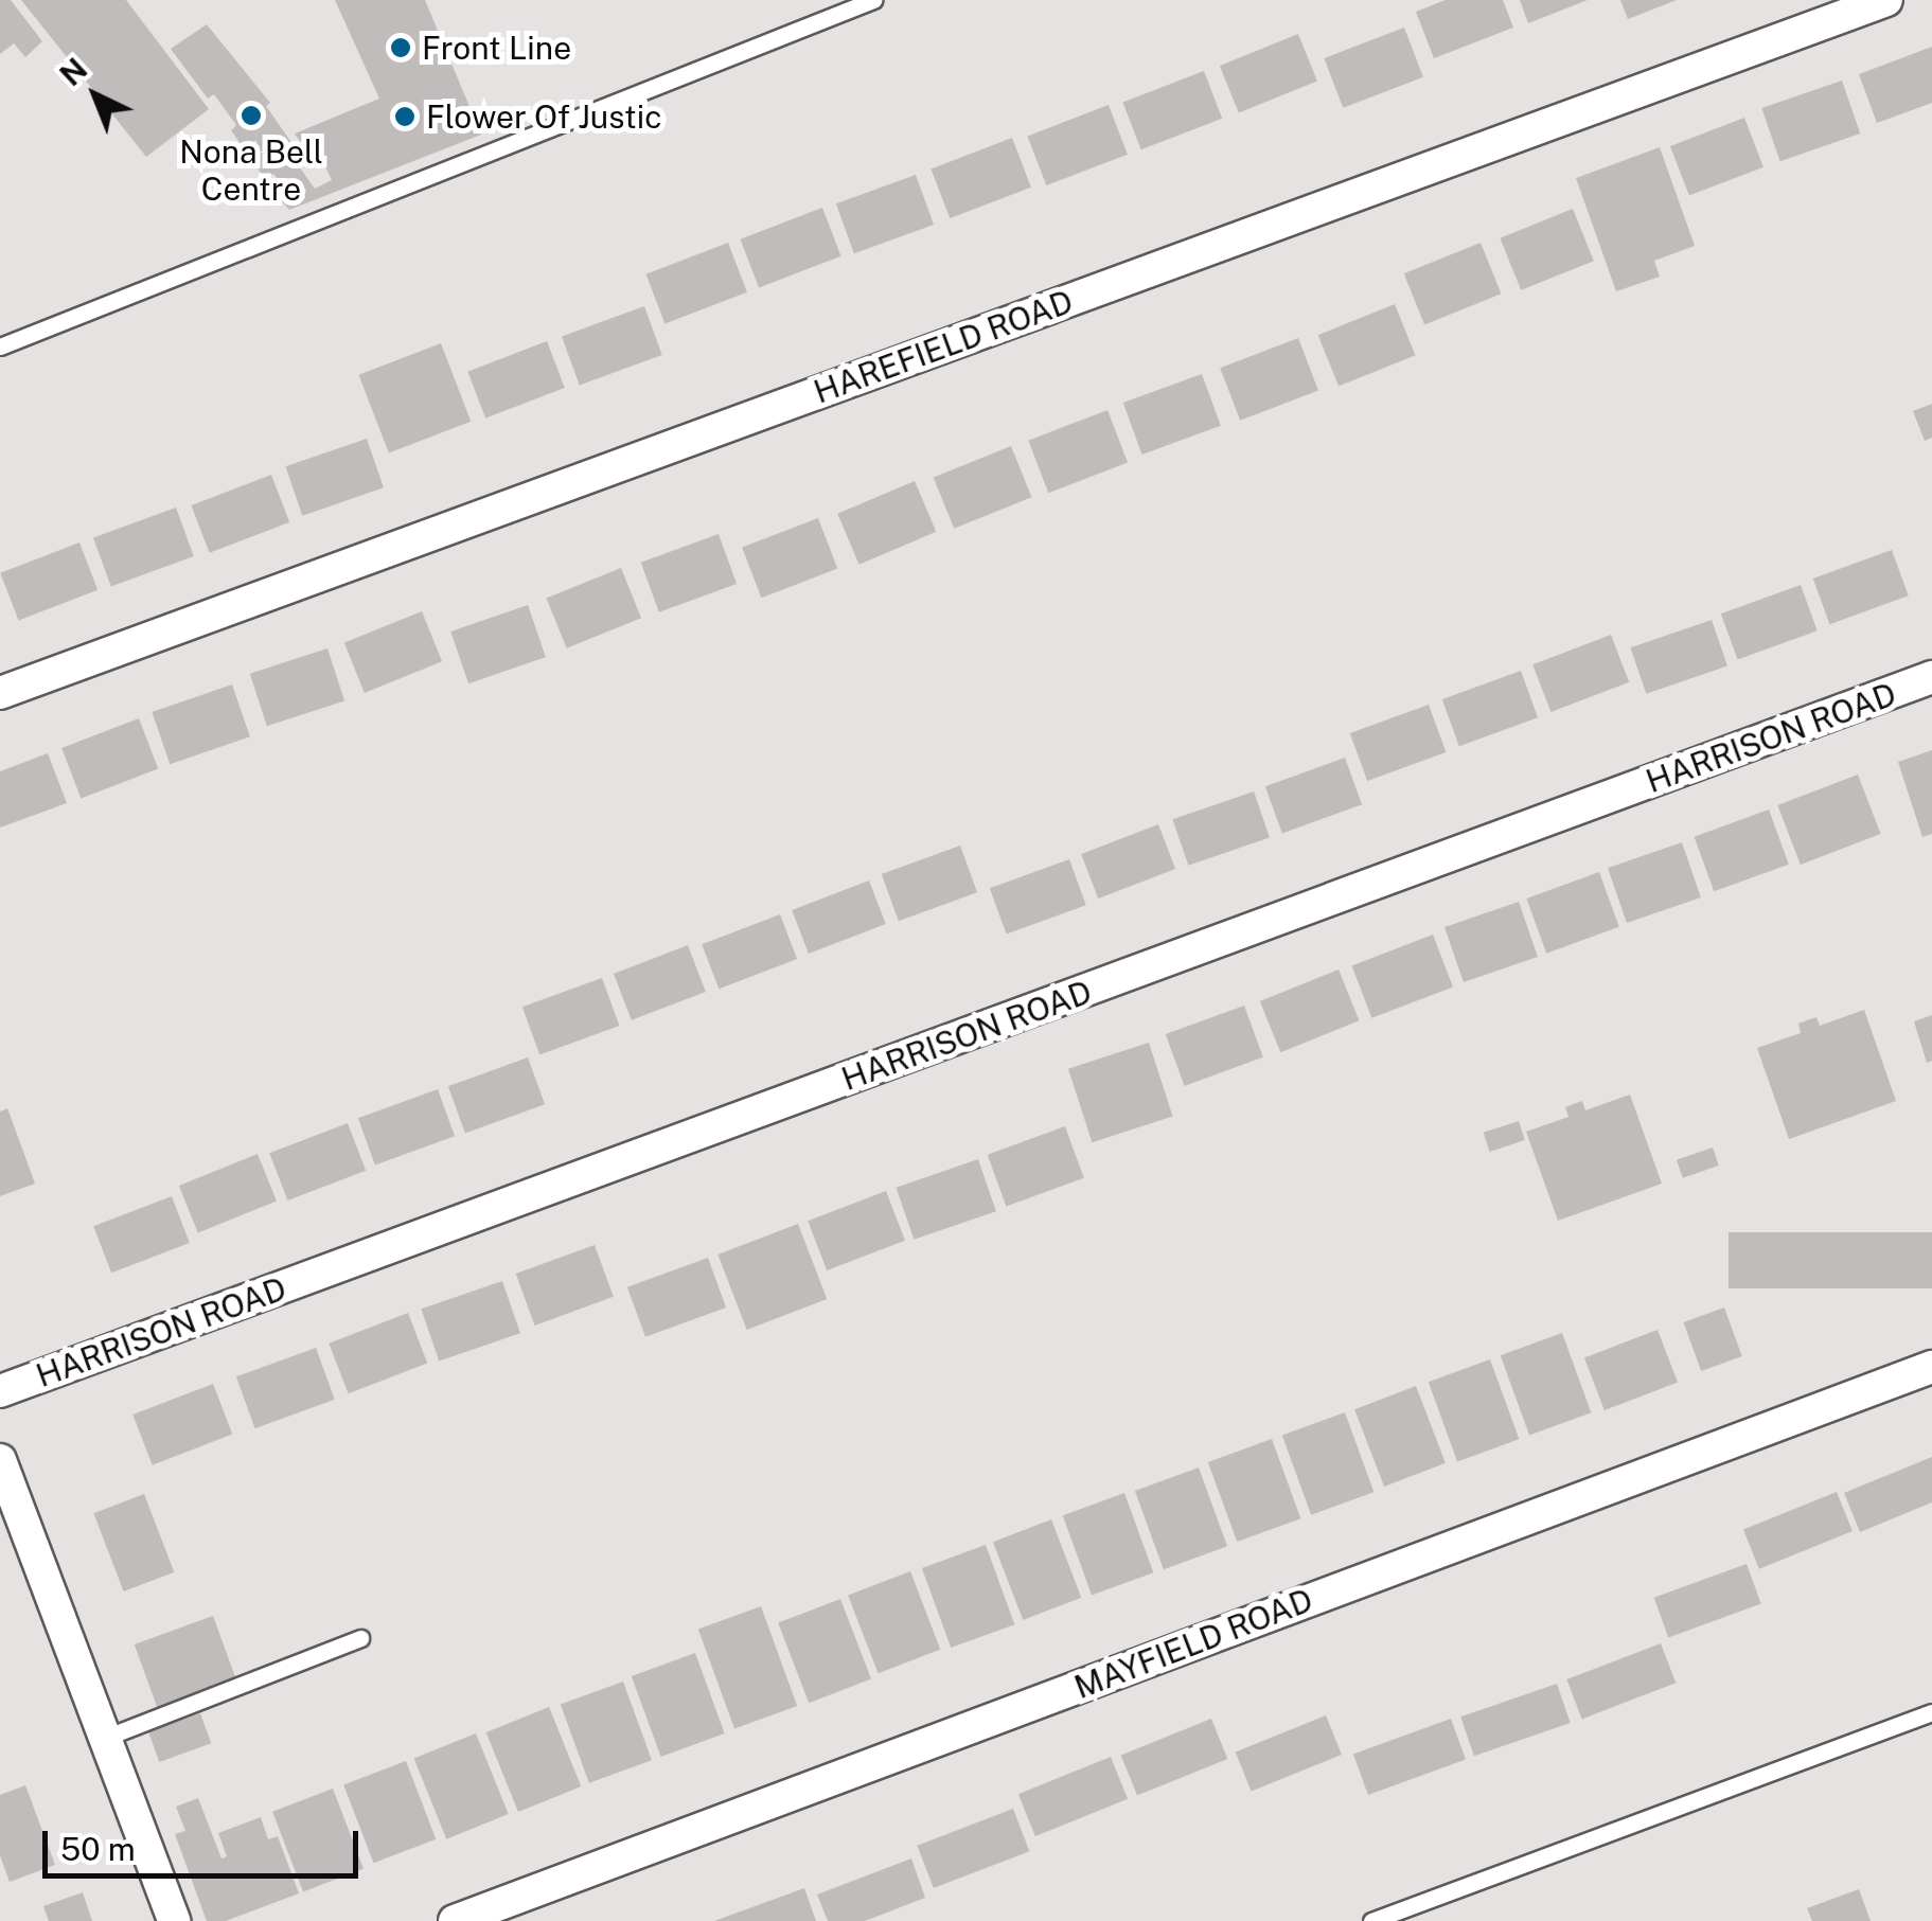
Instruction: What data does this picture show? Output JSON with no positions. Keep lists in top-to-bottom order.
{
  "streets": {
    "street": ["HAREFIELD ROAD", "HARRISON ROAD", "MAYFIELD ROAD"]
  },
  "places": ["Front Line", "Nona Bell Centre", "Flower Of Justic"],
  "scale_bar": "50 m",
  "north": "top left"
}
